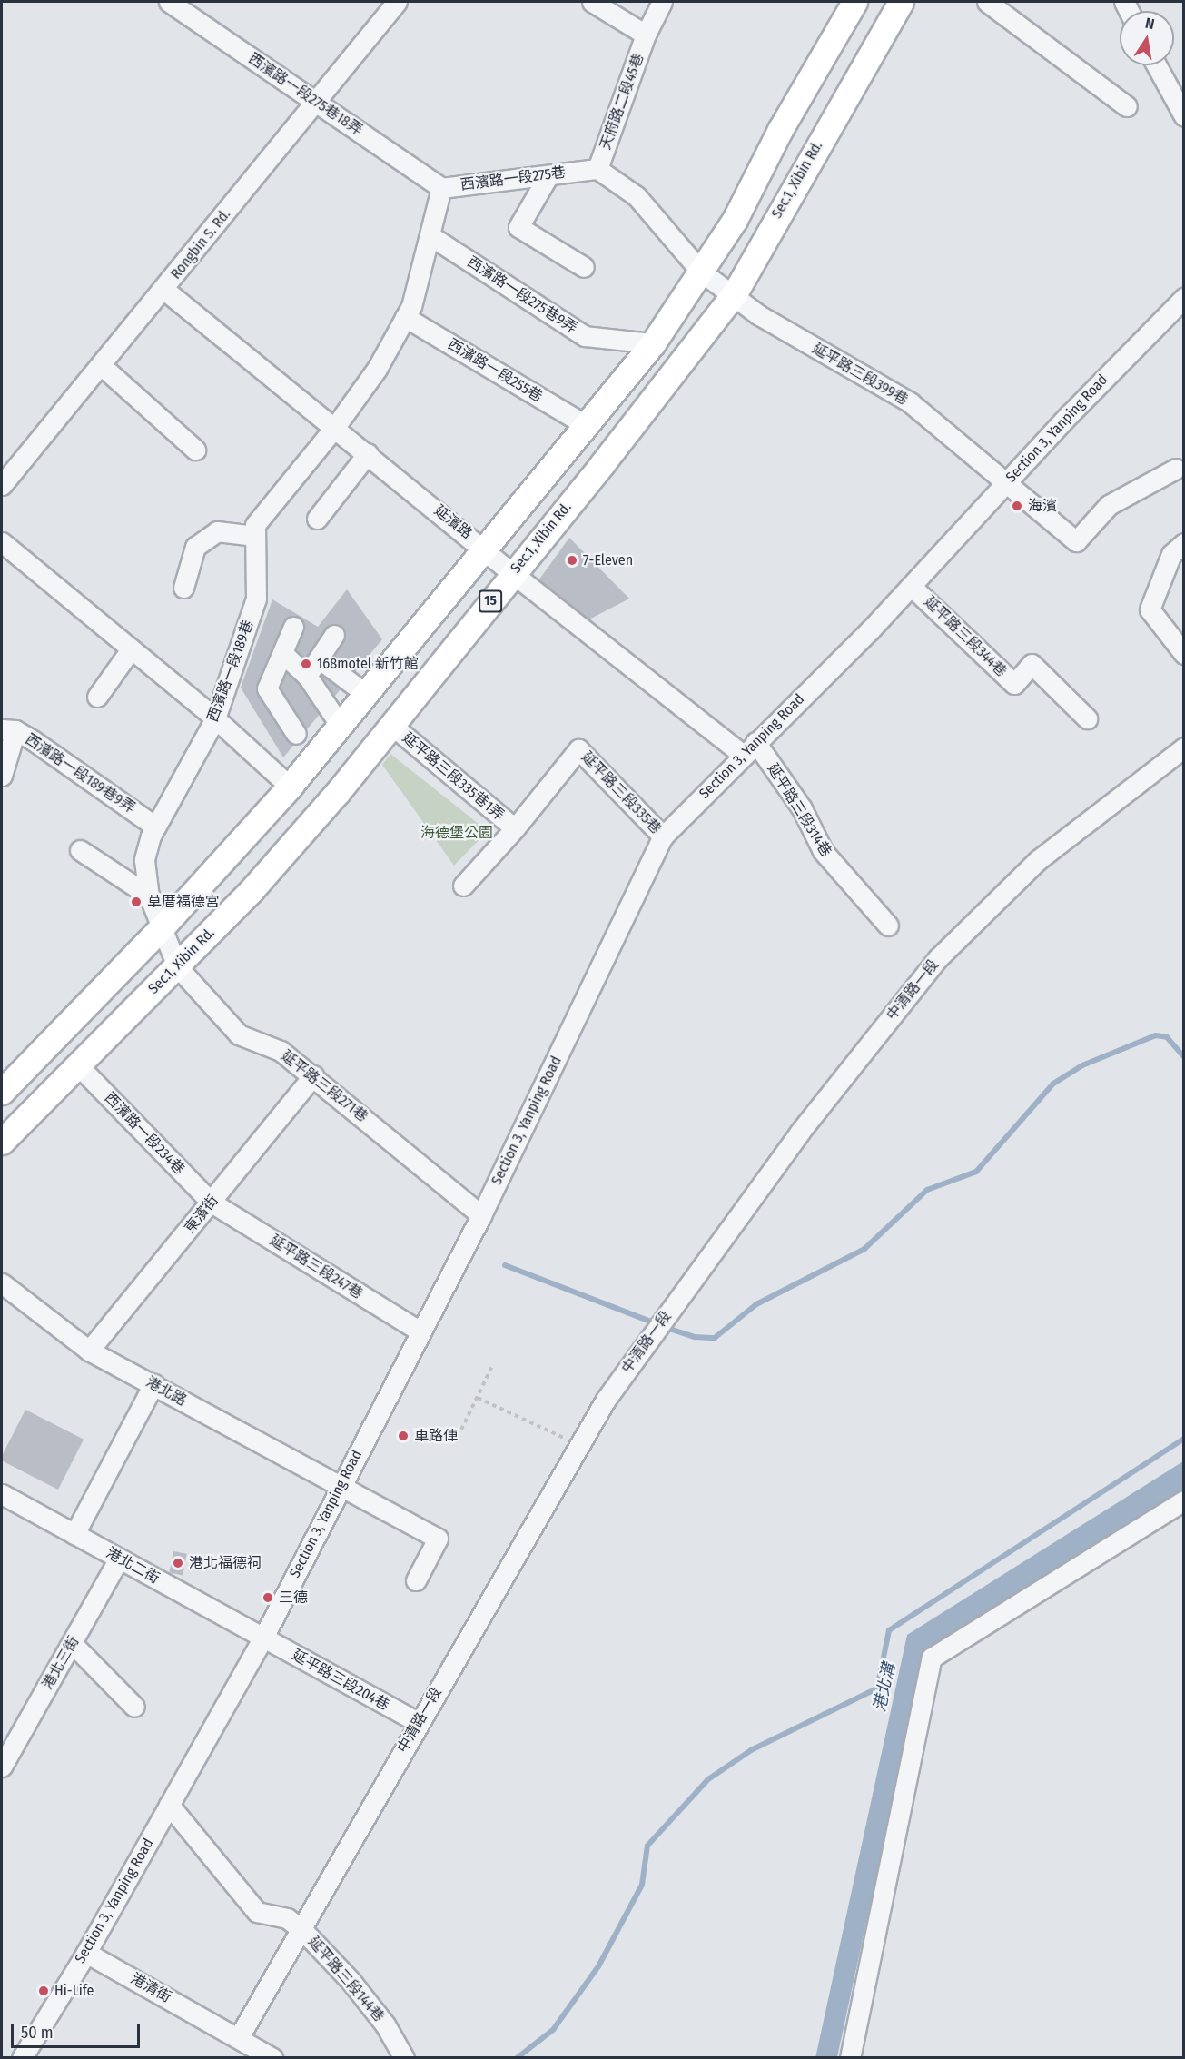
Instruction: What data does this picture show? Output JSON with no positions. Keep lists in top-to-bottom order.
{
  "streets": {
    "main road": ["Sec.1, Xibin Rd.", "15"],
    "street": [
      "西濱路一段275巷18弄",
      "天府路二段45巷",
      "西濱路一段275巷",
      "Rongbin S. Rd.",
      "西濱路一段275巷9弄",
      "西濱路一段255巷",
      "延平路三段399巷",
      "Section 3, Yanping Road",
      "延濱路",
      "延平路三段344巷",
      "西濱路一段189巷",
      "西濱路一段189巷9弄",
      "延平路三段335巷1弄",
      "延平路三段335巷",
      "延平路三段314巷",
      "中清路一段",
      "延平路三段271巷",
      "西濱路一段234巷",
      "東濱街",
      "延平路三段247巷",
      "港北路",
      "港北二街",
      "港北三街",
      "延平路三段204巷",
      "延平路三段144巷",
      "港清街"
    ]
  },
  "crossings": [
    ["西濱路一段275巷18弄", "西濱路一段275巷"],
    ["西濱路一段275巷18弄", "Rongbin S. Rd."],
    ["天府路二段45巷", "西濱路一段275巷"],
    ["西濱路一段275巷", "西濱路一段275巷9弄"],
    ["西濱路一段275巷", "西濱路一段255巷"],
    ["西濱路一段275巷", "延濱路"],
    ["西濱路一段275巷", "西濱路一段189巷"],
    ["Sec.1, Xibin Rd.", "延平路三段399巷"],
    ["Sec.1, Xibin Rd.", "延濱路"],
    ["Sec.1, Xibin Rd.", "延平路三段335巷1弄"],
    ["Sec.1, Xibin Rd.", "延平路三段271巷"],
    ["Sec.1, Xibin Rd.", "西濱路一段234巷"],
    ["Rongbin S. Rd.", "延濱路"],
    ["西濱路一段275巷9弄", "15"],
    ["西濱路一段255巷", "15"],
    ["延平路三段399巷", "Section 3, Yanping Road"],
    ["Section 3, Yanping Road", "延濱路"],
    ["Section 3, Yanping Road", "延平路三段344巷"],
    ["Section 3, Yanping Road", "延平路三段335巷"],
    ["Section 3, Yanping Road", "延平路三段314巷"],
    ["Section 3, Yanping Road", "延平路三段271巷"],
    ["Section 3, Yanping Road", "延平路三段247巷"],
    ["Section 3, Yanping Road", "港北路"],
    ["Section 3, Yanping Road", "港北二街"],
    ["Section 3, Yanping Road", "延平路三段204巷"],
    ["Section 3, Yanping Road", "延平路三段144巷"],
    ["Section 3, Yanping Road", "港清街"],
    ["延濱路", "15"],
    ["延濱路", "西濱路一段189巷"],
    ["延濱路", "延平路三段314巷"],
    ["15", "西濱路一段189巷"],
    ["15", "延平路三段271巷"],
    ["西濱路一段189巷", "西濱路一段189巷9弄"],
    ["西濱路一段189巷", "延平路三段271巷"],
    ["延平路三段335巷1弄", "延平路三段335巷"],
    ["中清路一段", "延平路三段204巷"],
    ["中清路一段", "延平路三段144巷"],
    ["中清路一段", "港清街"],
    ["延平路三段271巷", "東濱街"],
    ["西濱路一段234巷", "東濱街"],
    ["西濱路一段234巷", "延平路三段247巷"],
    ["東濱街", "延平路三段247巷"],
    ["東濱街", "港北路"],
    ["港北二街", "港北三街"],
    ["港北二街", "延平路三段204巷"]
  ],
  "water": ["港北溝"],
  "parks": ["海德堡公園"],
  "places": [
    "海濱",
    "7-Eleven",
    "168motel 新竹館",
    "草厝福德宮",
    "車路俥",
    "港北福德祠",
    "三德",
    "Hi-Life"
  ],
  "scale_bar": "50 m",
  "north": "top"
}
